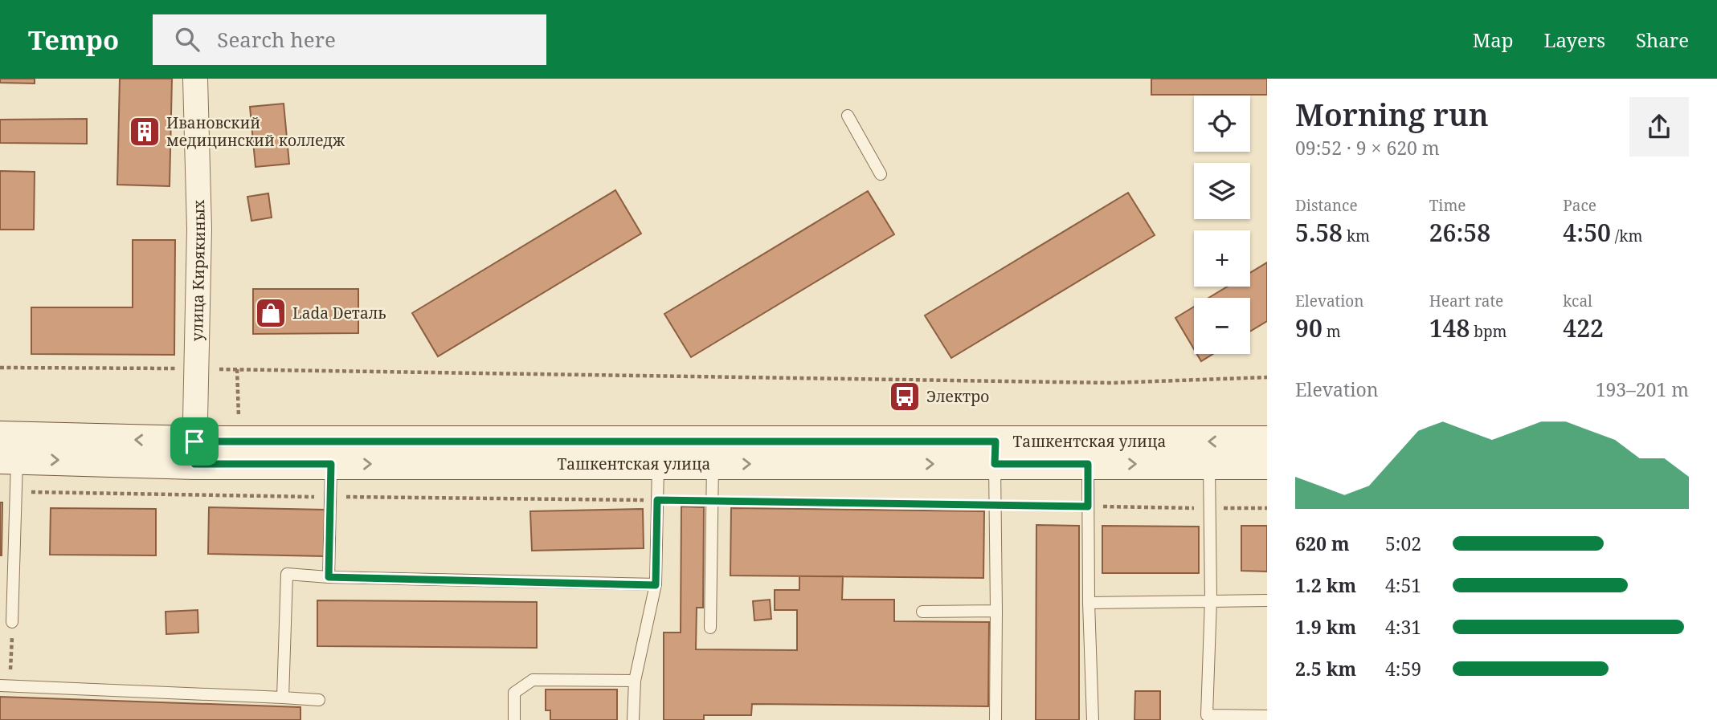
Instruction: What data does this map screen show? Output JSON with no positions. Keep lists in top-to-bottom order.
{
  "streets": {
    "main road": ["Ташкентская улица"],
    "street": ["улица Кирякиных"]
  },
  "crossings": [
    ["улица Кирякиных", "Ташкентская улица"]
  ],
  "places": {
    "building": ["Ивановский медицинский колледж"],
    "shop": ["Lada Dеталь"],
    "bus stop": ["Электро"]
  },
  "page": {
    "header": "Tempo",
    "search": "Search here",
    "nav": ["Map", "Layers", "Share"],
    "heading": ["Morning run", "09:52 · 9 × 620 m"],
    "map_buttons": ["+", "−"],
    "stats": [
      ["Distance", "5.58 km"],
      ["Time", "26:58"],
      ["Pace", "4:50 /km"],
      ["Elevation", "90 m"],
      ["Heart rate", "148 bpm"],
      ["kcal", "422"]
    ],
    "chart": ["Elevation", "193–201 m"],
    "list": [
      {
        "name": "620 m",
        "note": "5:02"
      },
      {
        "name": "1.2 km",
        "note": "4:51"
      },
      {
        "name": "1.9 km",
        "note": "4:31"
      },
      {
        "name": "2.5 km",
        "note": "4:59"
      }
    ]
  }
}
